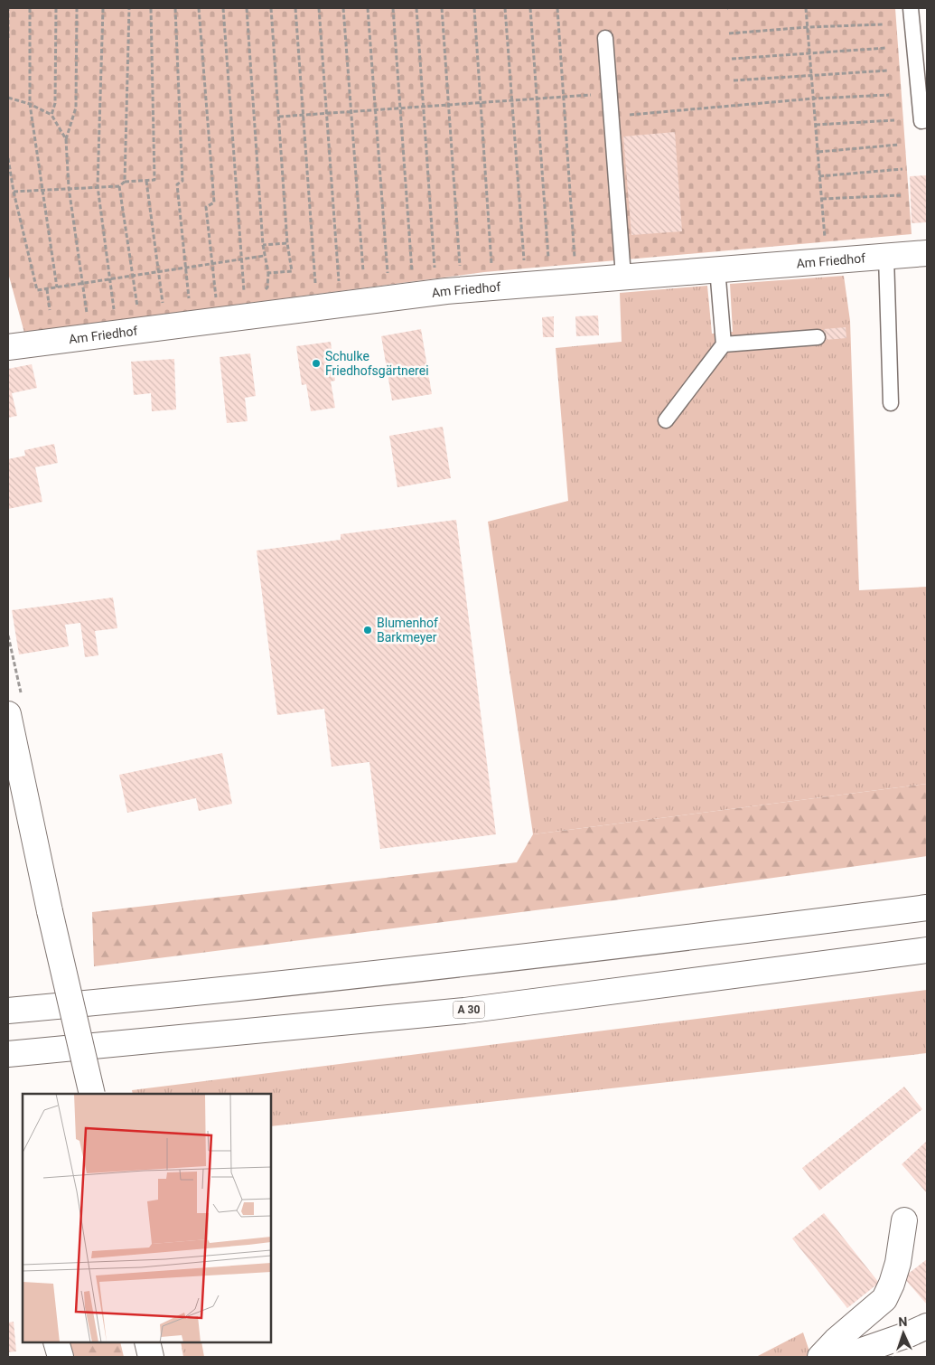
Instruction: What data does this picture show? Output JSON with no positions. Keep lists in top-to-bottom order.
{
  "streets": {
    "main road": ["Am Friedhof", "A 30"]
  },
  "places": ["Schulke Friedhofsgärtnerei", "Blumenhof Barkmeyer"],
  "north": "top"
}
